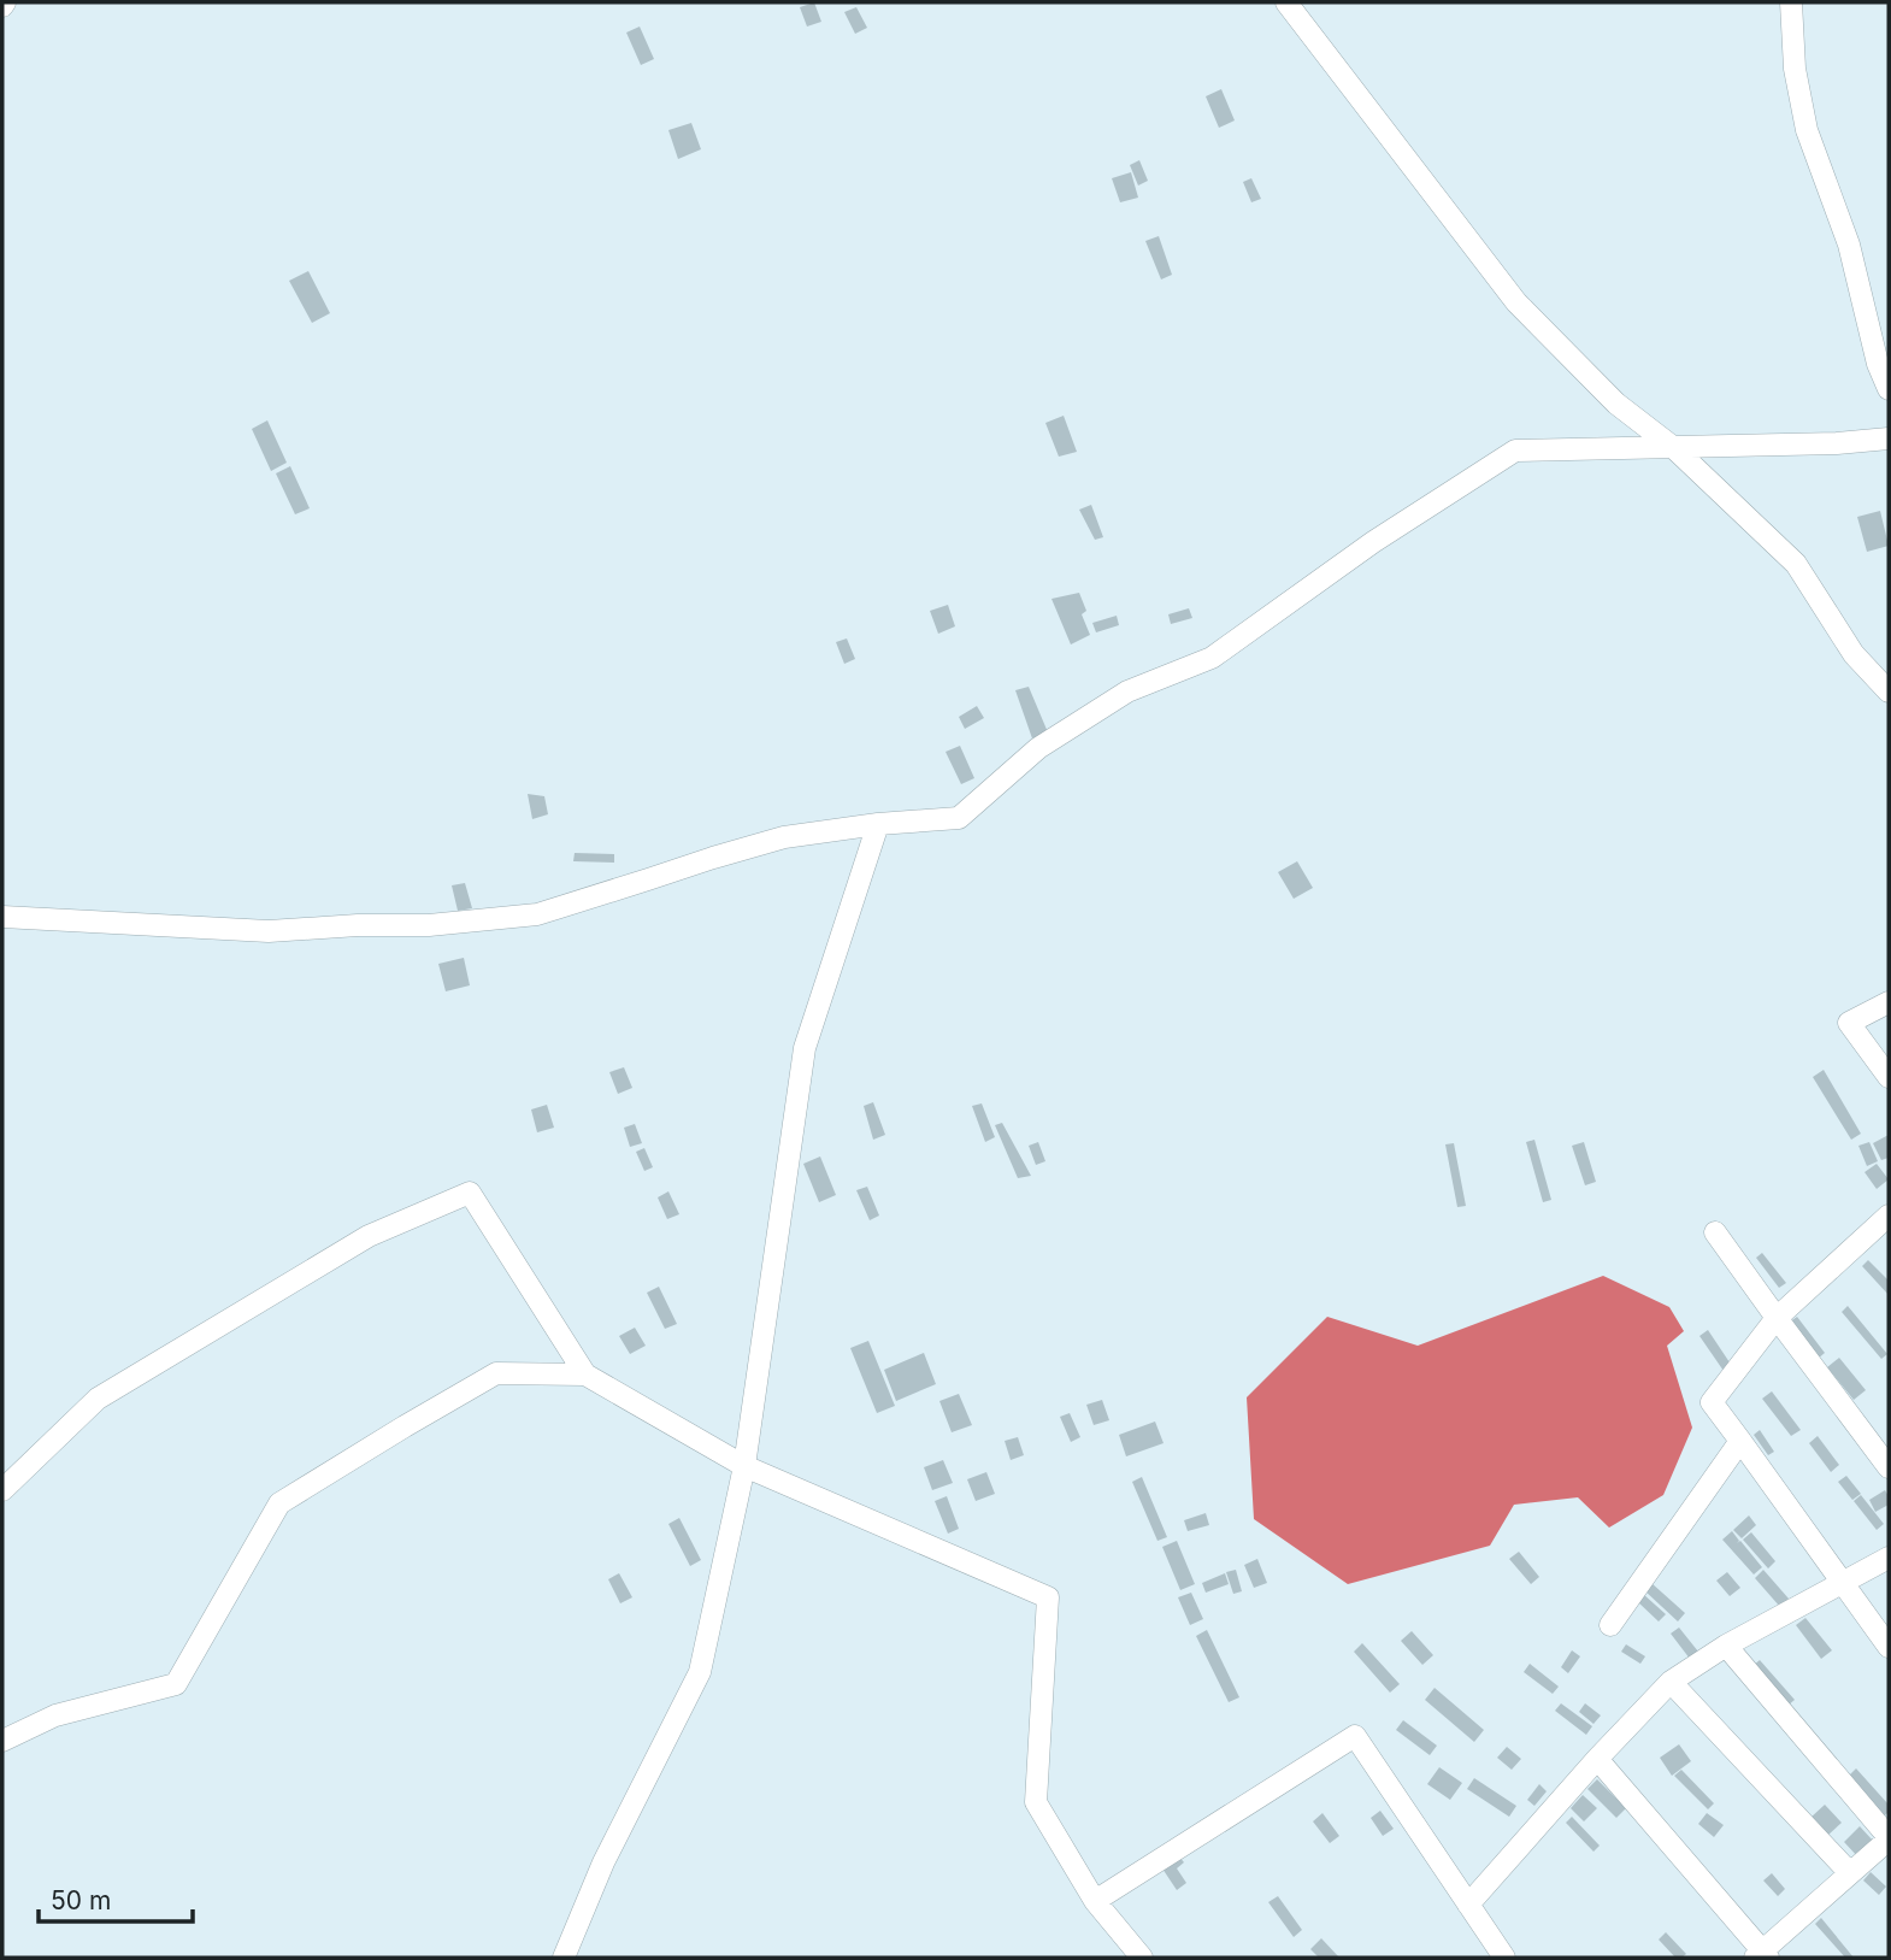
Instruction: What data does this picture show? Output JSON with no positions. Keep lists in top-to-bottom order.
{
  "scale_bar": "50 m"
}
